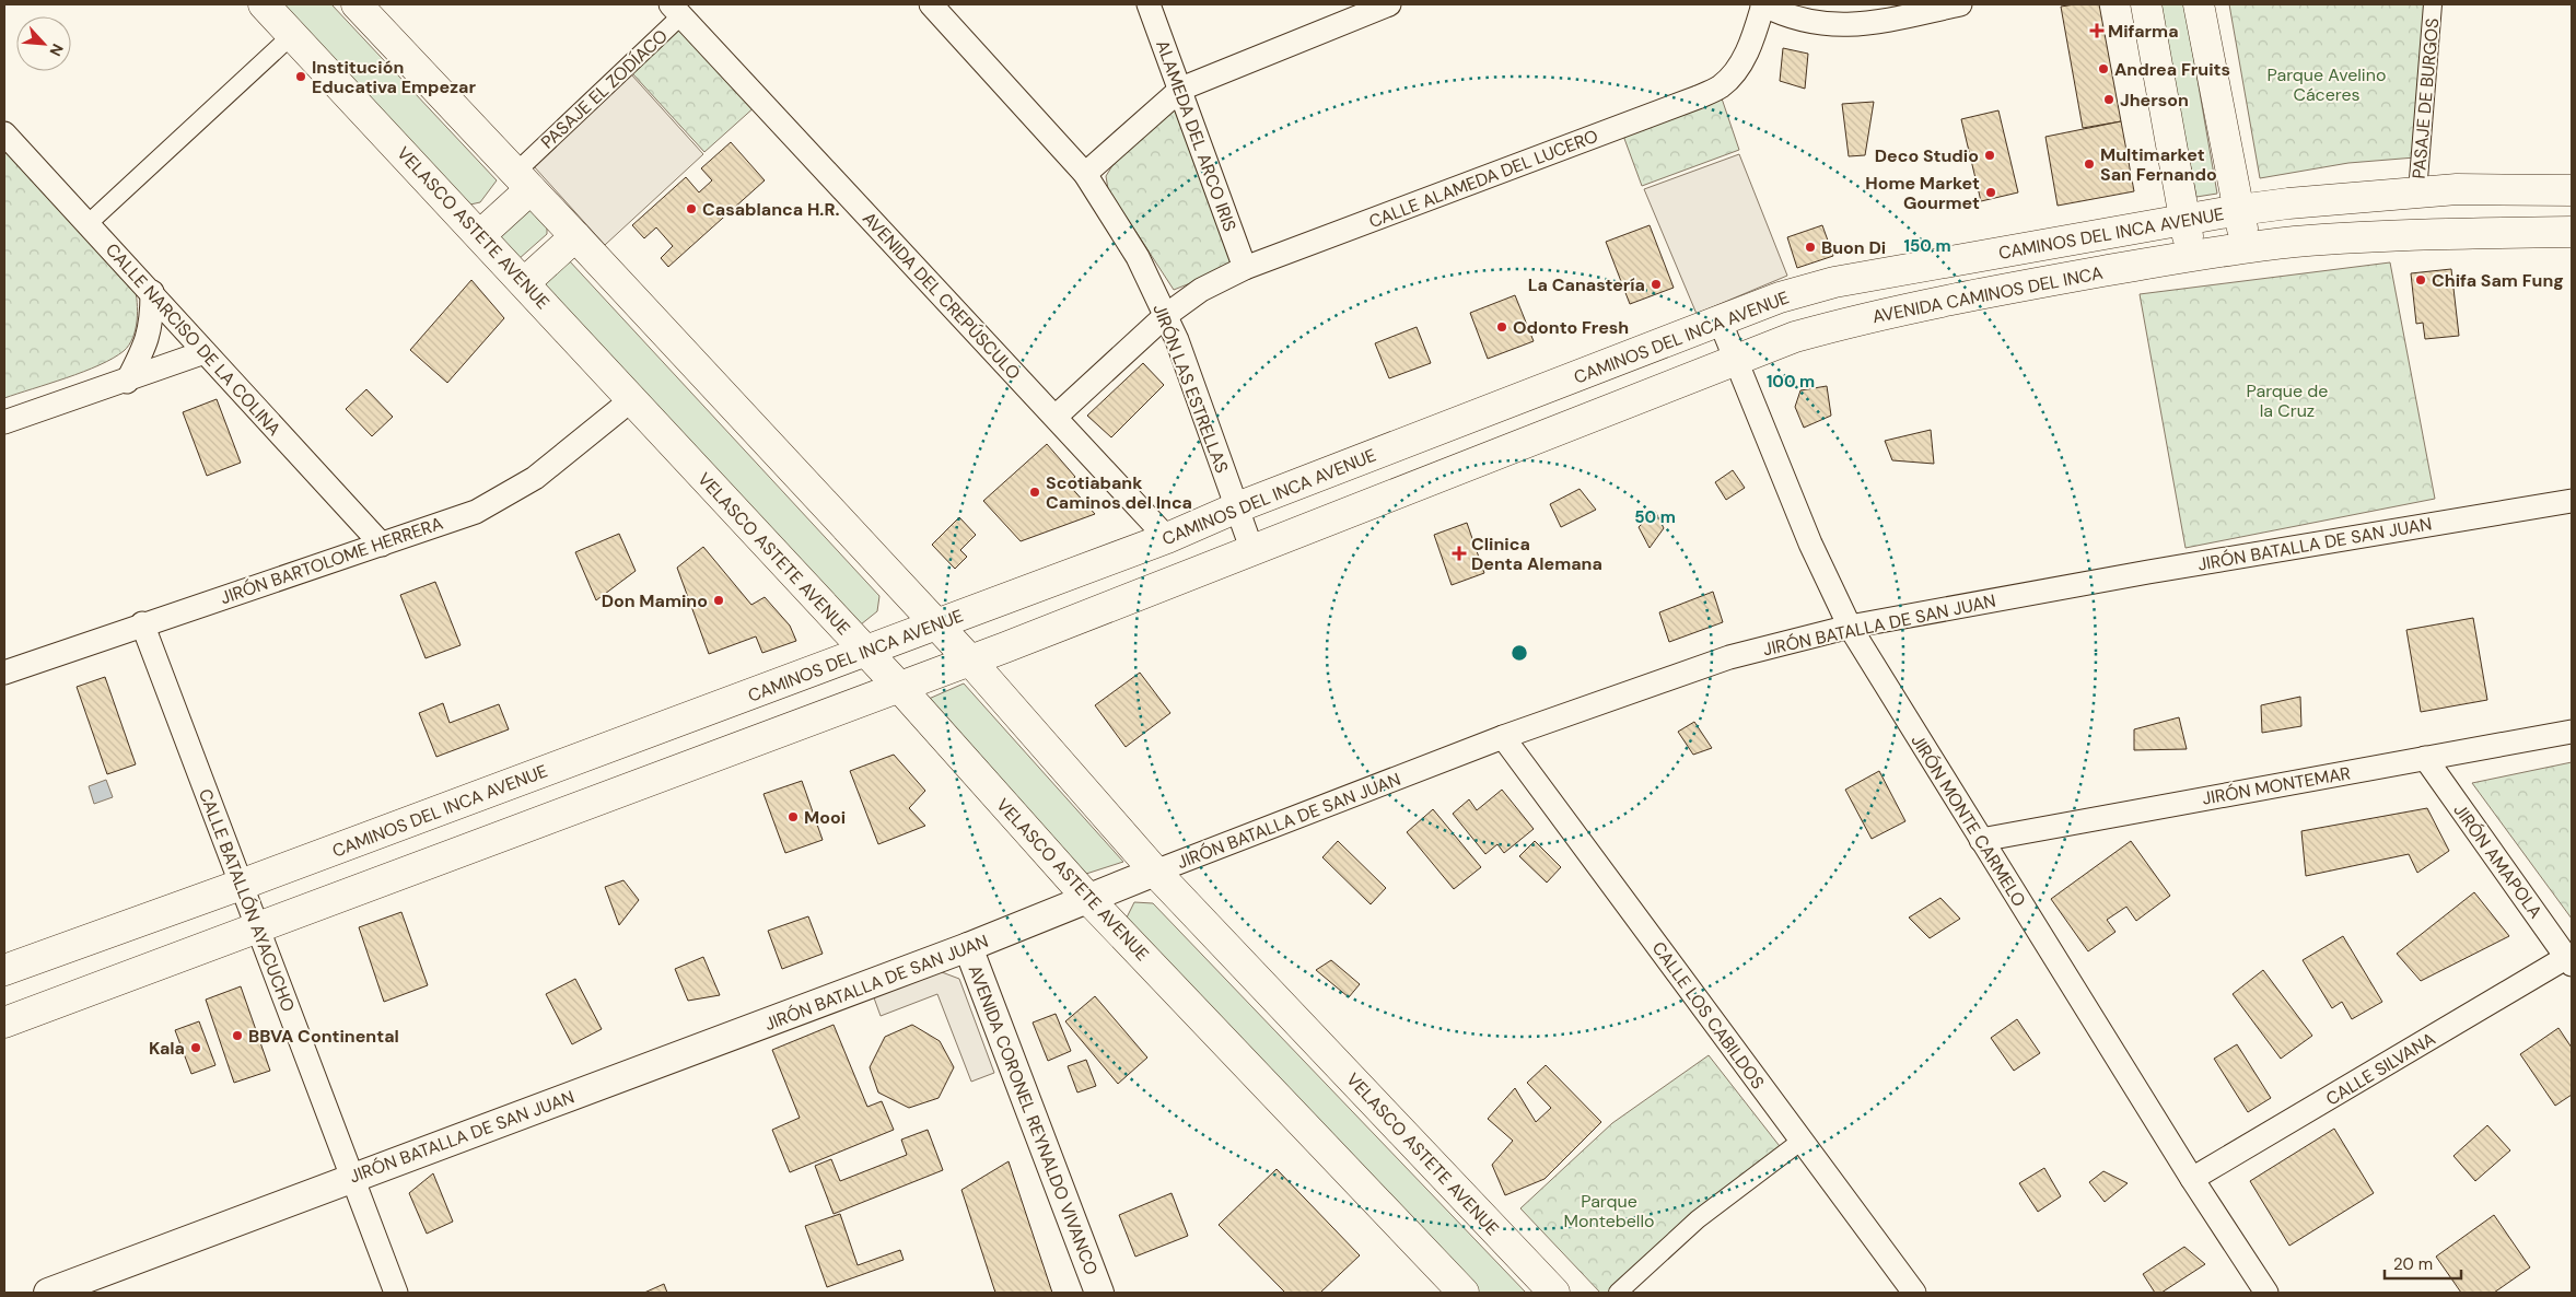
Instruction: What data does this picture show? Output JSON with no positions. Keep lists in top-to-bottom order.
{
  "streets": {
    "main road": ["VELASCO ASTETE AVENUE", "CAMINOS DEL INCA AVENUE", "AVENIDA CAMINOS DEL INCA"],
    "street": [
      "PASAJE EL ZODÍACO",
      "PASAJE DE BURGOS",
      "ALAMEDA DEL ARCO IRIS",
      "CALLE ALAMEDA DEL LUCERO",
      "AVENIDA DEL CREPÚSCULO",
      "CALLE NARCISO DE LA COLINA",
      "JIRÓN LAS ESTRELLAS",
      "JIRÓN BATALLA DE SAN JUAN",
      "JIRÓN BARTOLOME HERRERA",
      "JIRÓN MONTEMAR",
      "JIRÓN MONTE CARMELO",
      "JIRÓN AMAPOLA",
      "CALLE BATALLÓN AYACUCHO",
      "CALLE LOS CABILDOS",
      "CALLE SILVANA",
      "AVENIDA CORONEL REYNALDO VIVANCO"
    ]
  },
  "crossings": [
    ["PASAJE EL ZODÍACO", "VELASCO ASTETE AVENUE"],
    ["PASAJE EL ZODÍACO", "AVENIDA DEL CREPÚSCULO"],
    ["PASAJE DE BURGOS", "CAMINOS DEL INCA AVENUE"],
    ["ALAMEDA DEL ARCO IRIS", "CALLE ALAMEDA DEL LUCERO"],
    ["CALLE ALAMEDA DEL LUCERO", "AVENIDA DEL CREPÚSCULO"],
    ["CALLE ALAMEDA DEL LUCERO", "JIRÓN LAS ESTRELLAS"],
    ["VELASCO ASTETE AVENUE", "CAMINOS DEL INCA AVENUE"],
    ["VELASCO ASTETE AVENUE", "JIRÓN BATALLA DE SAN JUAN"],
    ["VELASCO ASTETE AVENUE", "JIRÓN BARTOLOME HERRERA"],
    ["CAMINOS DEL INCA AVENUE", "AVENIDA DEL CREPÚSCULO"],
    ["CAMINOS DEL INCA AVENUE", "JIRÓN LAS ESTRELLAS"],
    ["CAMINOS DEL INCA AVENUE", "JIRÓN MONTE CARMELO"],
    ["CAMINOS DEL INCA AVENUE", "CALLE BATALLÓN AYACUCHO"],
    ["AVENIDA CAMINOS DEL INCA", "JIRÓN MONTE CARMELO"],
    ["CALLE NARCISO DE LA COLINA", "JIRÓN BARTOLOME HERRERA"],
    ["JIRÓN BATALLA DE SAN JUAN", "JIRÓN MONTE CARMELO"],
    ["JIRÓN BATALLA DE SAN JUAN", "CALLE BATALLÓN AYACUCHO"],
    ["JIRÓN BATALLA DE SAN JUAN", "CALLE LOS CABILDOS"],
    ["JIRÓN BATALLA DE SAN JUAN", "AVENIDA CORONEL REYNALDO VIVANCO"],
    ["JIRÓN BARTOLOME HERRERA", "CALLE BATALLÓN AYACUCHO"],
    ["JIRÓN MONTEMAR", "JIRÓN MONTE CARMELO"],
    ["JIRÓN MONTEMAR", "JIRÓN AMAPOLA"],
    ["JIRÓN MONTE CARMELO", "CALLE SILVANA"],
    ["JIRÓN AMAPOLA", "CALLE SILVANA"]
  ],
  "parks": ["Parque Avelino Cáceres", "Parque de la Cruz", "Parque Montebello"],
  "places": {
    "health": ["Mifarma", "Clinica Denta Alemana"],
    "other": [
      "Andrea Fruits",
      "Institución Educativa Empezar",
      "Jherson",
      "Deco Studio",
      "Multimarket San Fernando",
      "Home Market Gourmet",
      "Casablanca H.R.",
      "Buon Di",
      "Chifa Sam Fung",
      "La Canastería",
      "Odonto Fresh",
      "Scotiabank Caminos del Inca",
      "Don Mamino",
      "Mooi",
      "BBVA Continental",
      "Kala"
    ]
  },
  "scale_bar": "20 m",
  "north": "bottom right",
  "rings": ["150 m", "100 m", "50 m"]
}
